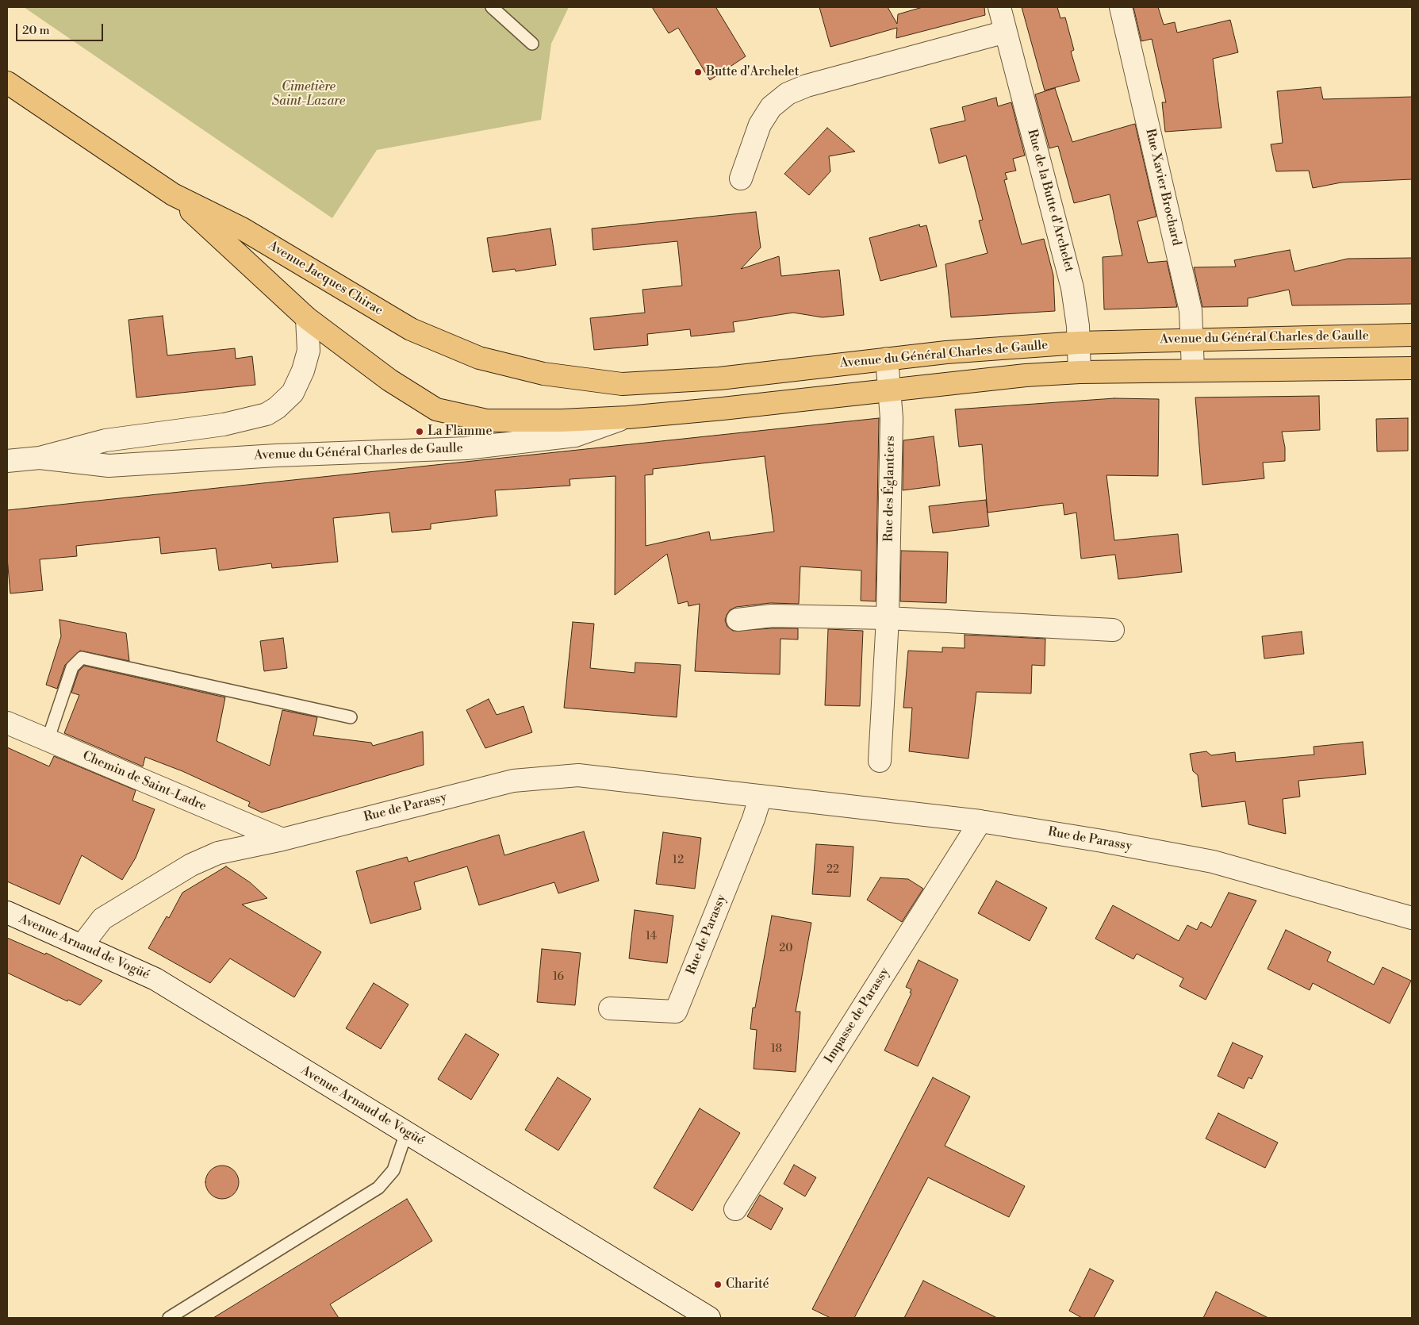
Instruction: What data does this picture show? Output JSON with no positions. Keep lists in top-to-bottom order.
{
  "streets": {
    "main road": ["Avenue Jacques Chirac", "Avenue du Général Charles de Gaulle"],
    "street": [
      "Rue Xavier Brochard",
      "Rue de la Butte d'Archelet",
      "Rue des Églantiers",
      "Chemin de Saint-Ladre",
      "Rue de Parassy",
      "Avenue Arnaud de Vogüé",
      "Impasse de Parassy"
    ]
  },
  "crossings": [
    ["Rue Xavier Brochard", "Avenue du Général Charles de Gaulle"],
    ["Rue de la Butte d'Archelet", "Avenue du Général Charles de Gaulle"],
    ["Avenue Jacques Chirac", "Avenue du Général Charles de Gaulle"],
    ["Avenue du Général Charles de Gaulle", "Rue des Églantiers"],
    ["Chemin de Saint-Ladre", "Rue de Parassy"],
    ["Rue de Parassy", "Avenue Arnaud de Vogüé"],
    ["Rue de Parassy", "Impasse de Parassy"]
  ],
  "parks": ["Cimetière Saint-Lazare"],
  "places": ["Butte d'Archelet", "La Flamme", "Charité"],
  "house_numbers": [
    "12",
    "22",
    "14",
    "20",
    "16",
    "18"
  ],
  "scale_bar": "20 m"
}
